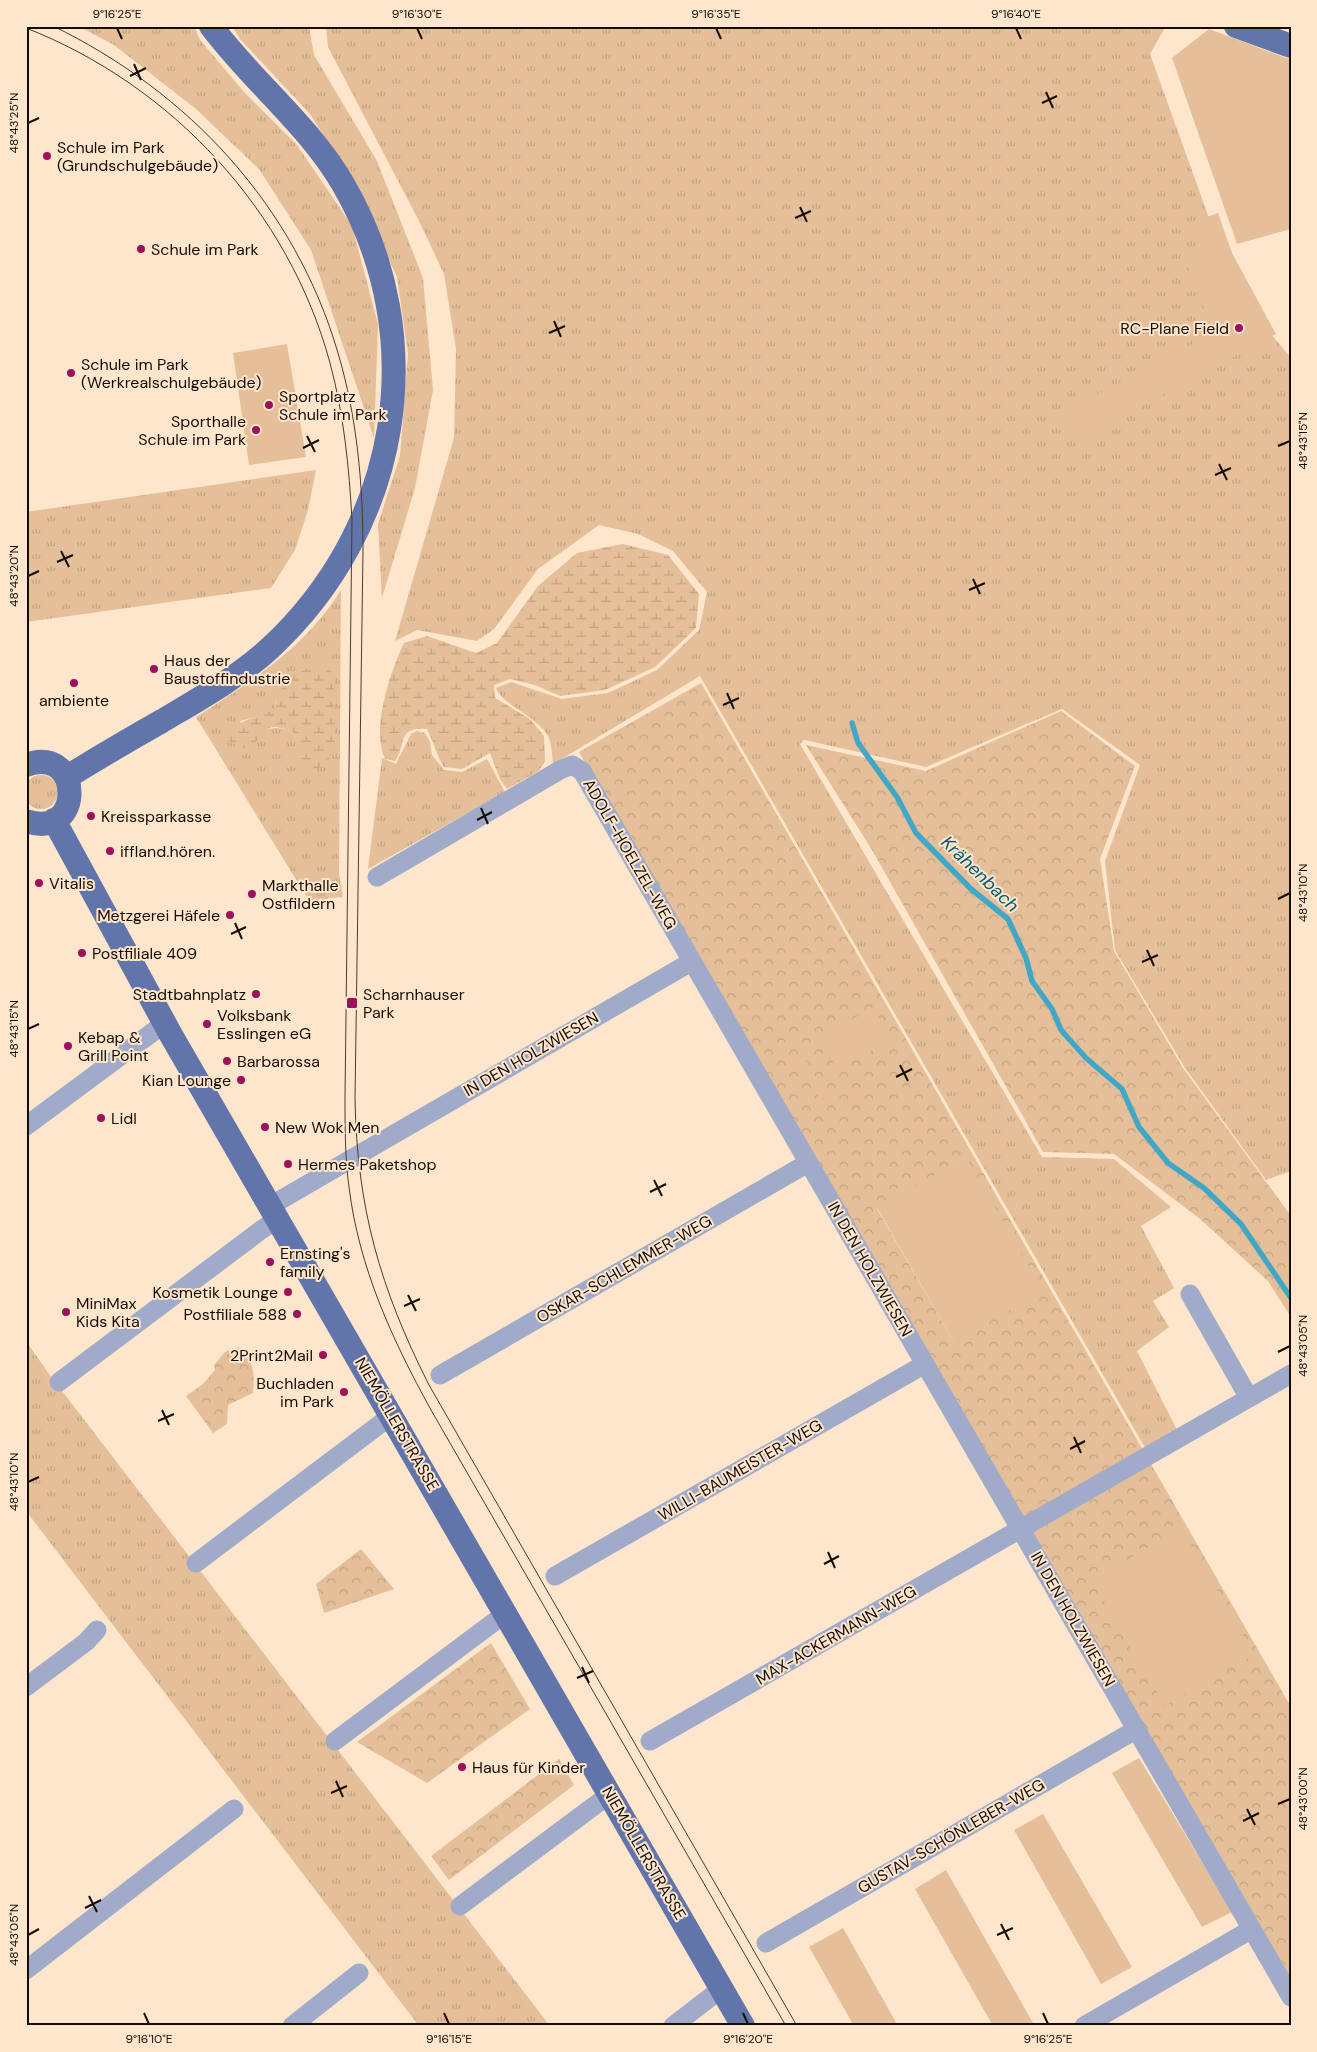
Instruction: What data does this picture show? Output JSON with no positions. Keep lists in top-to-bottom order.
{
  "streets": {
    "main road": ["NIEMÖLLERSTRASSE"],
    "street": [
      "ADOLF-HOELZEL-WEG",
      "IN DEN HOLZWIESEN",
      "OSKAR-SCHLEMMER-WEG",
      "WILLI-BAUMEISTER-WEG",
      "MAX-ACKERMANN-WEG",
      "GUSTAV-SCHÖNLEBER-WEG"
    ]
  },
  "crossings": [
    ["ADOLF-HOELZEL-WEG", "IN DEN HOLZWIESEN"],
    ["IN DEN HOLZWIESEN", "OSKAR-SCHLEMMER-WEG"],
    ["IN DEN HOLZWIESEN", "NIEMÖLLERSTRASSE"],
    ["IN DEN HOLZWIESEN", "WILLI-BAUMEISTER-WEG"],
    ["IN DEN HOLZWIESEN", "MAX-ACKERMANN-WEG"],
    ["IN DEN HOLZWIESEN", "GUSTAV-SCHÖNLEBER-WEG"]
  ],
  "water": ["Krähenbach"],
  "places": {
    "other": [
      "Schule im Park (Grundschulgebäude)",
      "Schule im Park",
      "RC-Plane Field",
      "Schule im Park (Werkrealschulgebäude)",
      "Sportplatz Schule im Park",
      "Sporthalle Schule im Park",
      "Haus der Baustoffindustrie",
      "ambiente",
      "Kreissparkasse",
      "iffland.hören.",
      "Vitalis",
      "Markthalle Ostfildern",
      "Metzgerei Häfele",
      "Postfiliale 409",
      "Stadtbahnplatz",
      "Volksbank Esslingen eG",
      "Kebap & Grill Point",
      "Barbarossa",
      "Kian Lounge",
      "Lidl",
      "New Wok Men",
      "Hermes Paketshop",
      "Ernsting's family",
      "Kosmetik Lounge",
      "MiniMax Kids Kita",
      "Postfiliale 588",
      "2Print2Mail",
      "Buchladen im Park",
      "Haus für Kinder"
    ],
    "transit": ["Scharnhauser Park"]
  },
  "coordinates": [
    "9°16'25\"E",
    "9°16'30\"E",
    "9°16'35\"E",
    "9°16'40\"E",
    "48°43'25\"N",
    "48°43'15\"N",
    "48°43'20\"N",
    "48°43'10\"N",
    "48°43'05\"N",
    "48°43'00\"N",
    "9°16'10\"E",
    "9°16'15\"E",
    "9°16'20\"E"
  ]
}
